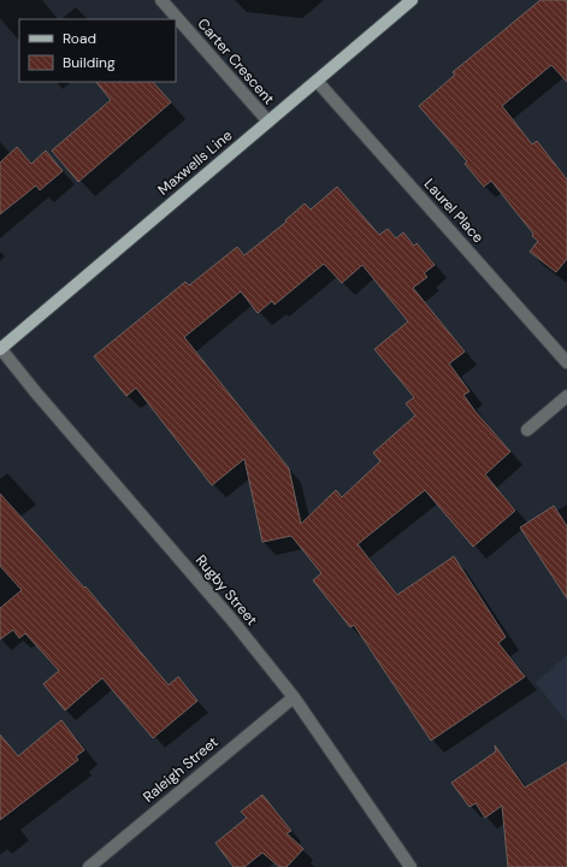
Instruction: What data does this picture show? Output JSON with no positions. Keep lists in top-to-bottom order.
{
  "streets": {
    "main road": ["Maxwells Line"],
    "street": [
      "Carter Crescent",
      "Laurel Place",
      "Rugby Street",
      "Raleigh Street"
    ]
  },
  "crossings": [
    ["Carter Crescent", "Maxwells Line"],
    ["Maxwells Line", "Laurel Place"],
    ["Maxwells Line", "Rugby Street"],
    ["Rugby Street", "Raleigh Street"]
  ],
  "legend": ["Road", "Building"]
}
